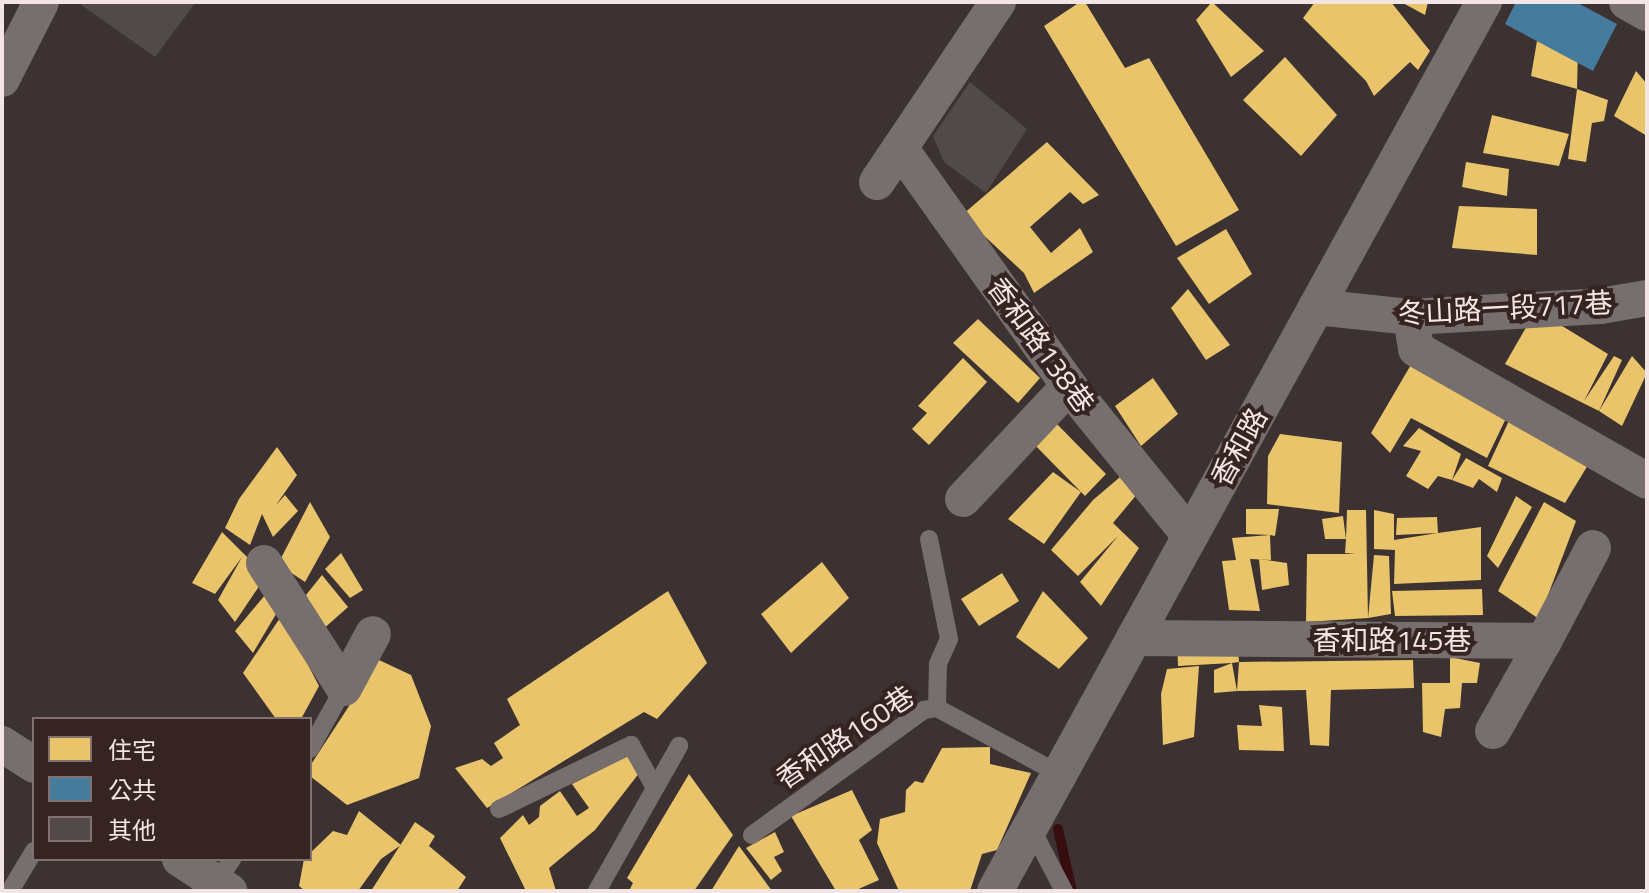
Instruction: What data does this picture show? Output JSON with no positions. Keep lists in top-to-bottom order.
{
  "streets": {
    "street": [
      "冬山路一段717巷",
      "香和路138巷",
      "香和路",
      "香和路145巷"
    ],
    "lane": ["香和路160巷"]
  },
  "crossings": [
    ["冬山路一段717巷", "香和路"],
    ["香和路138巷", "香和路"],
    ["香和路", "香和路145巷"],
    ["香和路", "香和路160巷"]
  ],
  "legend": ["住宅", "公共", "其他"]
}
